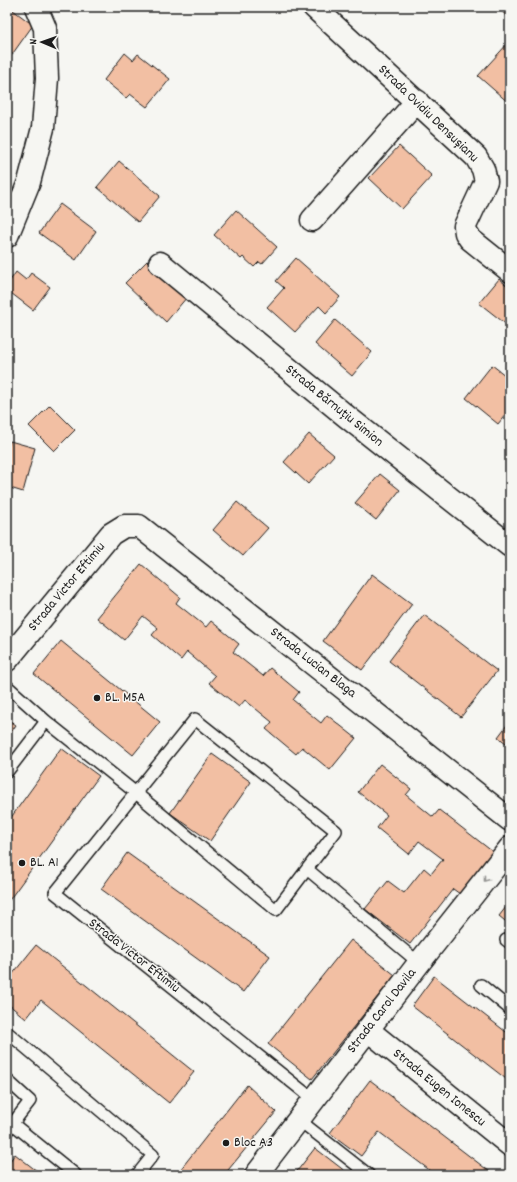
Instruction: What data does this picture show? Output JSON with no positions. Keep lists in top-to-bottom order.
{
  "streets": {
    "street": [
      "Strada Ovidiu Densușianu",
      "Strada Bărnuțiu Simion",
      "Strada Victor Eftimiu",
      "Strada Lucian Blaga",
      "Strada Carol Davila",
      "Strada Eugen Ionescu"
    ]
  },
  "crossings": [
    ["Strada Victor Eftimiu", "Strada Lucian Blaga"],
    ["Strada Victor Eftimiu", "Strada Carol Davila"],
    ["Strada Carol Davila", "Strada Eugen Ionescu"]
  ],
  "one_way": ["Strada Carol Davila"],
  "places": ["BL. M5A", "BL. A1", "Bloc A3"],
  "north": "left"
}
